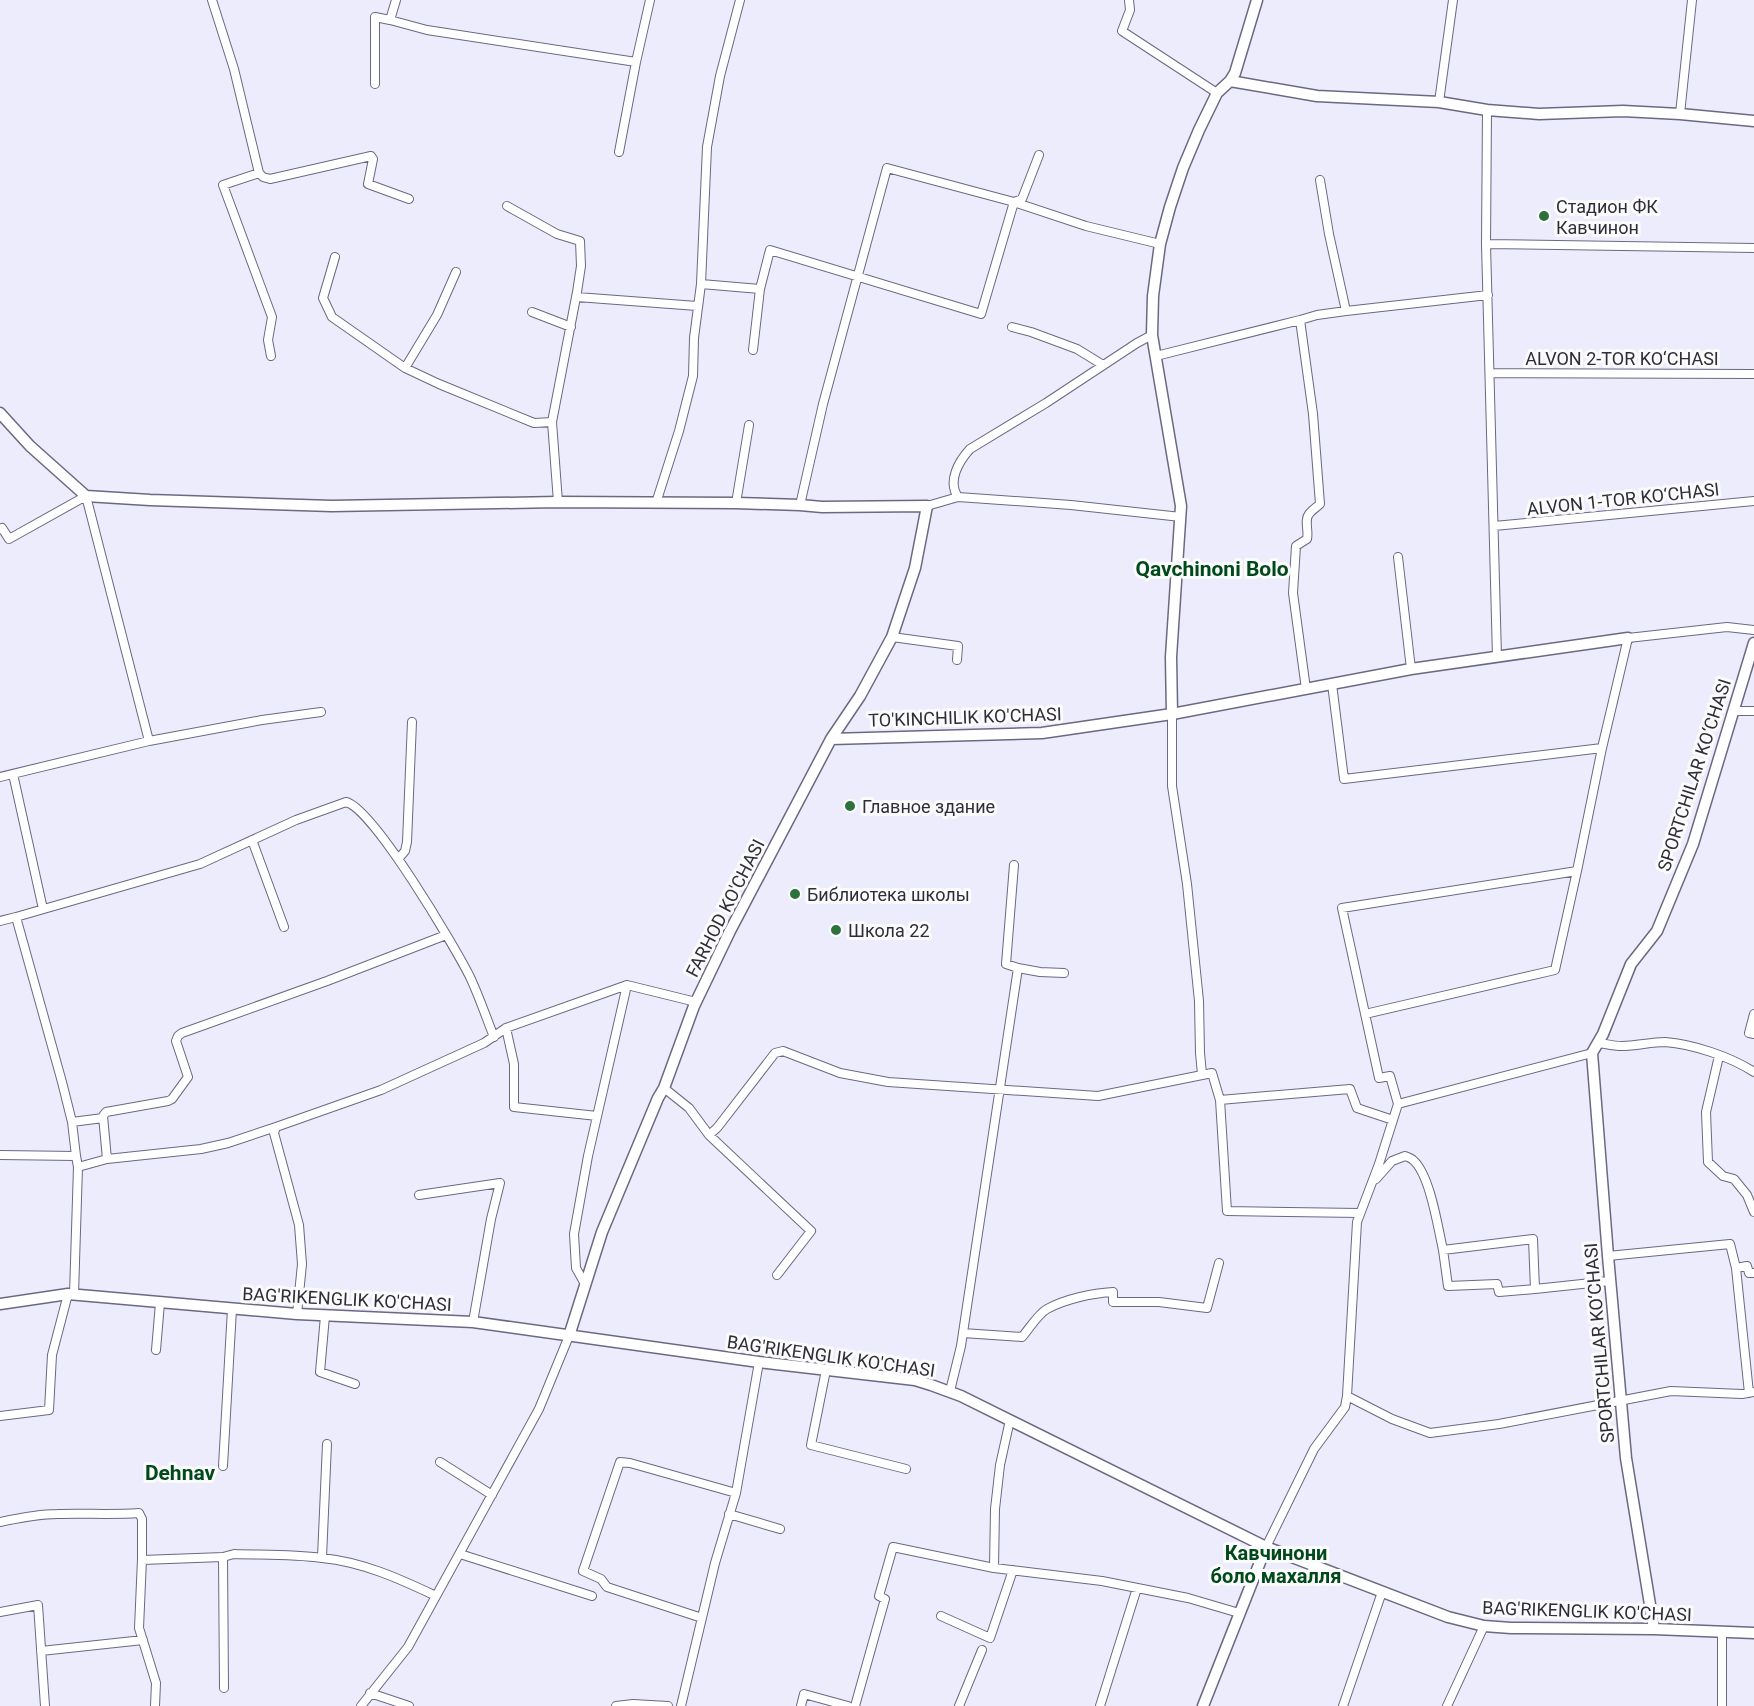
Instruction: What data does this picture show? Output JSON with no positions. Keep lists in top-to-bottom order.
{
  "streets": {
    "street": [
      "ALVON 2-TOR KO‘CHASI",
      "ALVON 1-TOR KO‘CHASI",
      "TO'KINCHILIK KO'CHASI",
      "SPORTCHILAR KO‘CHASI",
      "FARHOD KO'CHASI",
      "BAG'RIKENGLIK KO'CHASI"
    ]
  },
  "crossings": [
    ["TO'KINCHILIK KO'CHASI", "FARHOD KO'CHASI"],
    ["SPORTCHILAR KO‘CHASI", "BAG'RIKENGLIK KO'CHASI"],
    ["FARHOD KO'CHASI", "BAG'RIKENGLIK KO'CHASI"]
  ],
  "districts": ["Qavchinoni Bolo", "Dehnav", "Кавчинони боло махалля"],
  "places": [
    "Стадион ФК Кавчинон",
    "Главное здание",
    "Библиотека школы",
    "Школа 22"
  ]
}
